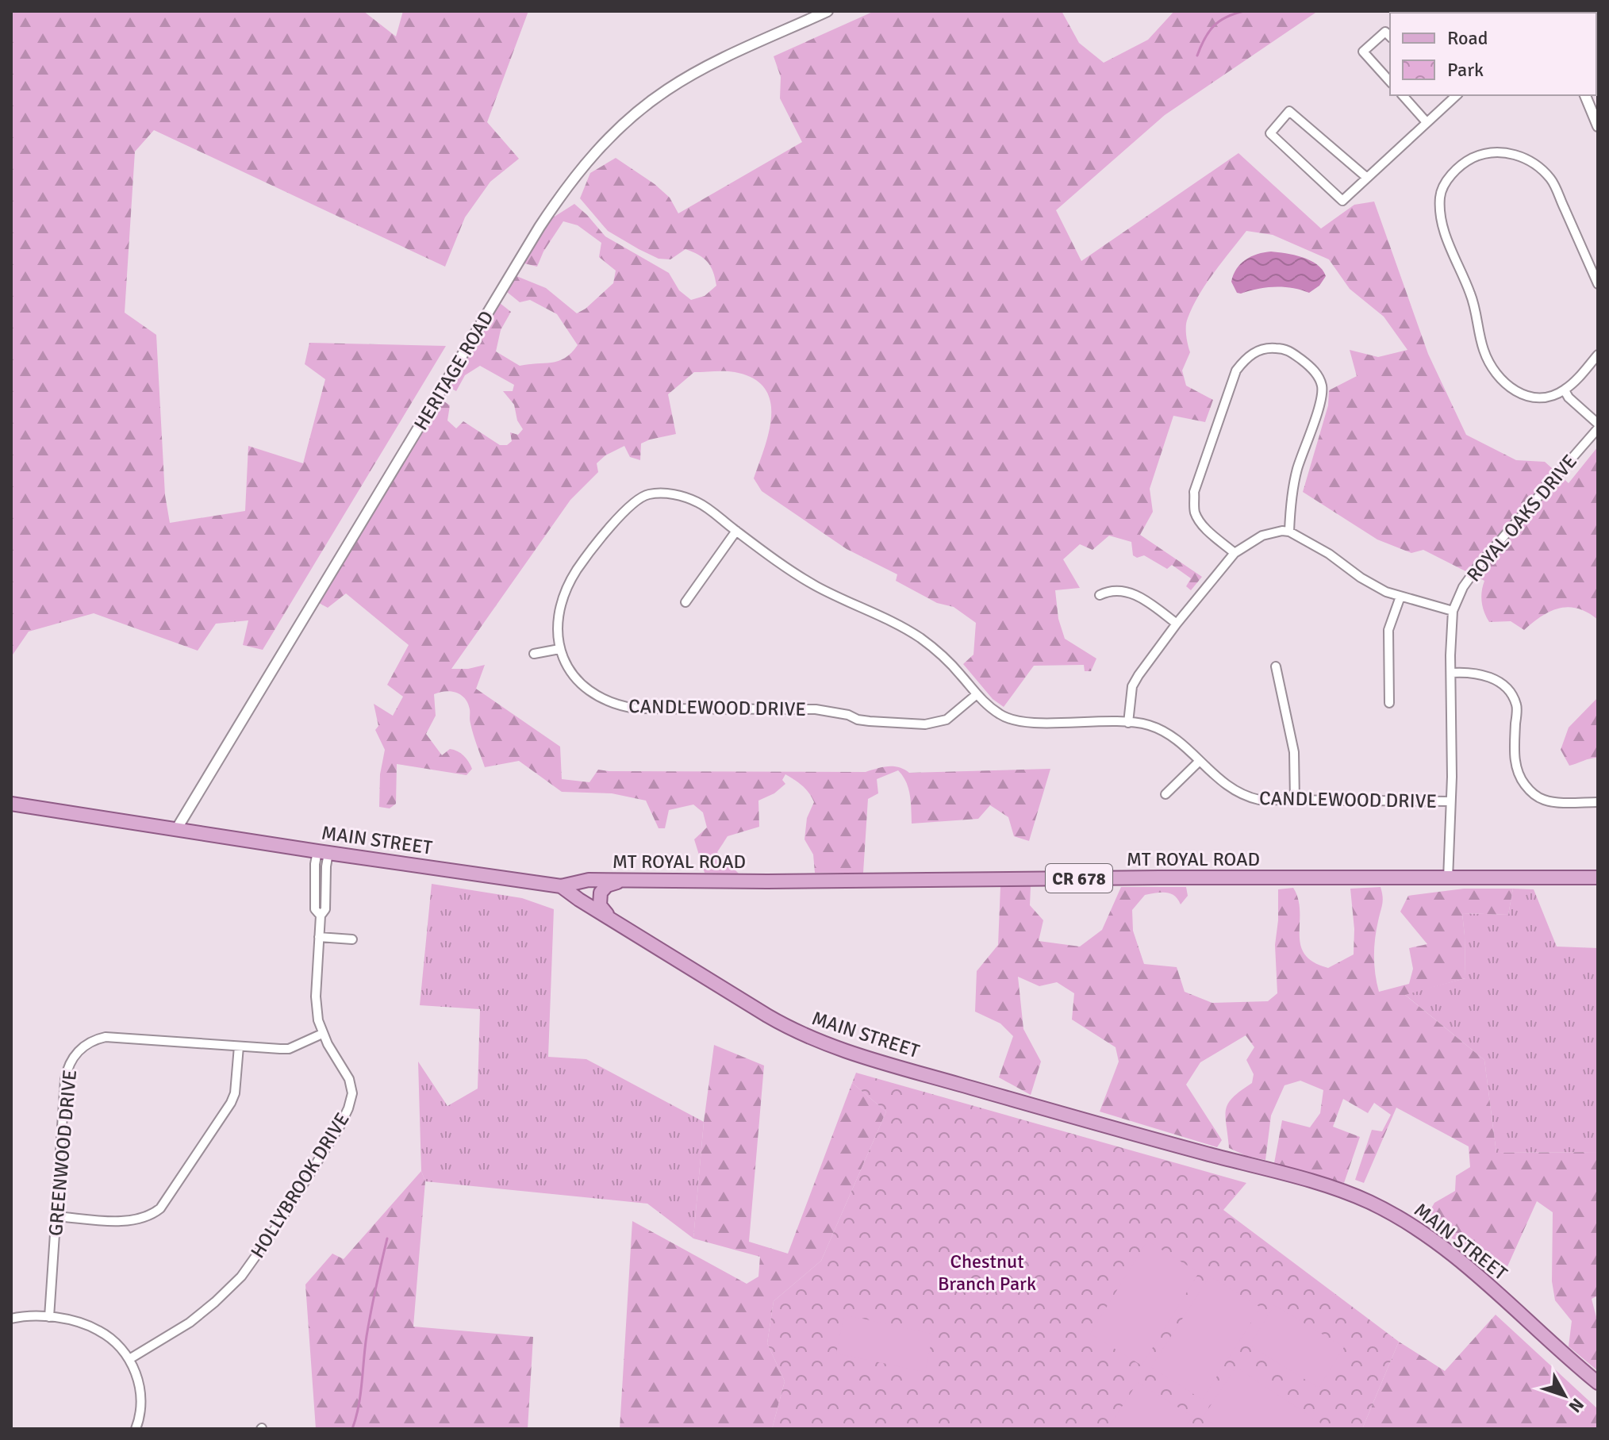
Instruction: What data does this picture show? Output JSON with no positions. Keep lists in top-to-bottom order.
{
  "streets": {
    "main road": ["MAIN STREET", "MT ROYAL ROAD", "CR 678"],
    "street": [
      "HERITAGE ROAD",
      "ROYAL OAKS DRIVE",
      "CANDLEWOOD DRIVE",
      "GREENWOOD DRIVE",
      "HOLLYBROOK DRIVE"
    ]
  },
  "crossings": [
    ["HERITAGE ROAD", "MAIN STREET"],
    ["ROYAL OAKS DRIVE", "CANDLEWOOD DRIVE"],
    ["ROYAL OAKS DRIVE", "MT ROYAL ROAD"],
    ["MAIN STREET", "MT ROYAL ROAD"],
    ["MAIN STREET", "HOLLYBROOK DRIVE"],
    ["GREENWOOD DRIVE", "HOLLYBROOK DRIVE"]
  ],
  "parks": ["Chestnut Branch Park"],
  "legend": ["Road", "Park"],
  "north": "bottom right"
}
